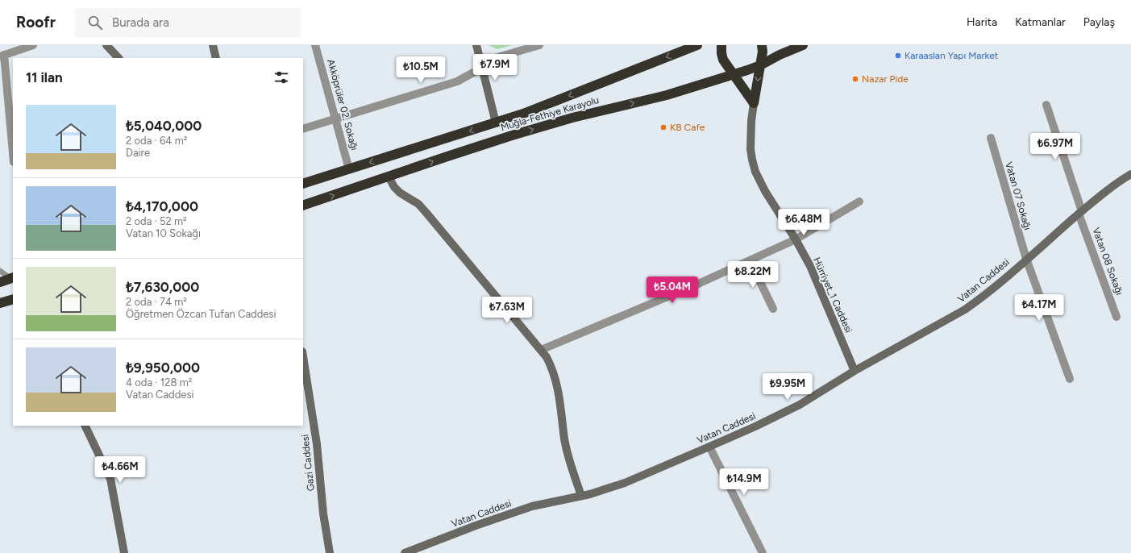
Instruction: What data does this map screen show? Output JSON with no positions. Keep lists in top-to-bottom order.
{
  "streets": {
    "highway": ["Muğla-Fethiye Karayolu"],
    "street": [
      "Akköprüler 02. Sokağı",
      "Vatan 07 Sokağı",
      "Vatan 08 Sokağı",
      "Vatan Caddesi",
      "Hürriyet_1 Caddesi",
      "Gazi Caddesi"
    ]
  },
  "crossings": [
    ["Akköprüler 02. Sokağı", "Muğla-Fethiye Karayolu"],
    ["Vatan 07 Sokağı", "Vatan Caddesi"],
    ["Vatan 08 Sokağı", "Vatan Caddesi"],
    ["Vatan Caddesi", "Hürriyet_1 Caddesi"]
  ],
  "places": ["Karaaslan Yapı Market", "Nazar Pide", "KB Cafe"],
  "page": {
    "header": "Roofr",
    "search": "Burada ara",
    "nav": ["Harita", "Katmanlar", "Paylaş"],
    "price": [
      "₺7.9M",
      "₺10.5M",
      "₺6.97M",
      "₺6.48M",
      "₺8.22M",
      "₺5.04M",
      "₺4.17M",
      "₺7.63M",
      "₺9.95M",
      "₺4.66M",
      "₺14.9M"
    ],
    "heading": "11 ilan",
    "list": [
      {
        "name": "₺5,040,000",
        "note": "2 oda · 64 m² · Daire"
      },
      {
        "name": "₺4,170,000",
        "note": "2 oda · 52 m² · Vatan 10 Sokağı"
      },
      {
        "name": "₺7,630,000",
        "note": "2 oda · 74 m² · Öğretmen Özcan Tufan Caddesi"
      },
      {
        "name": "₺9,950,000",
        "note": "4 oda · 128 m² · Vatan Caddesi"
      }
    ]
  }
}
